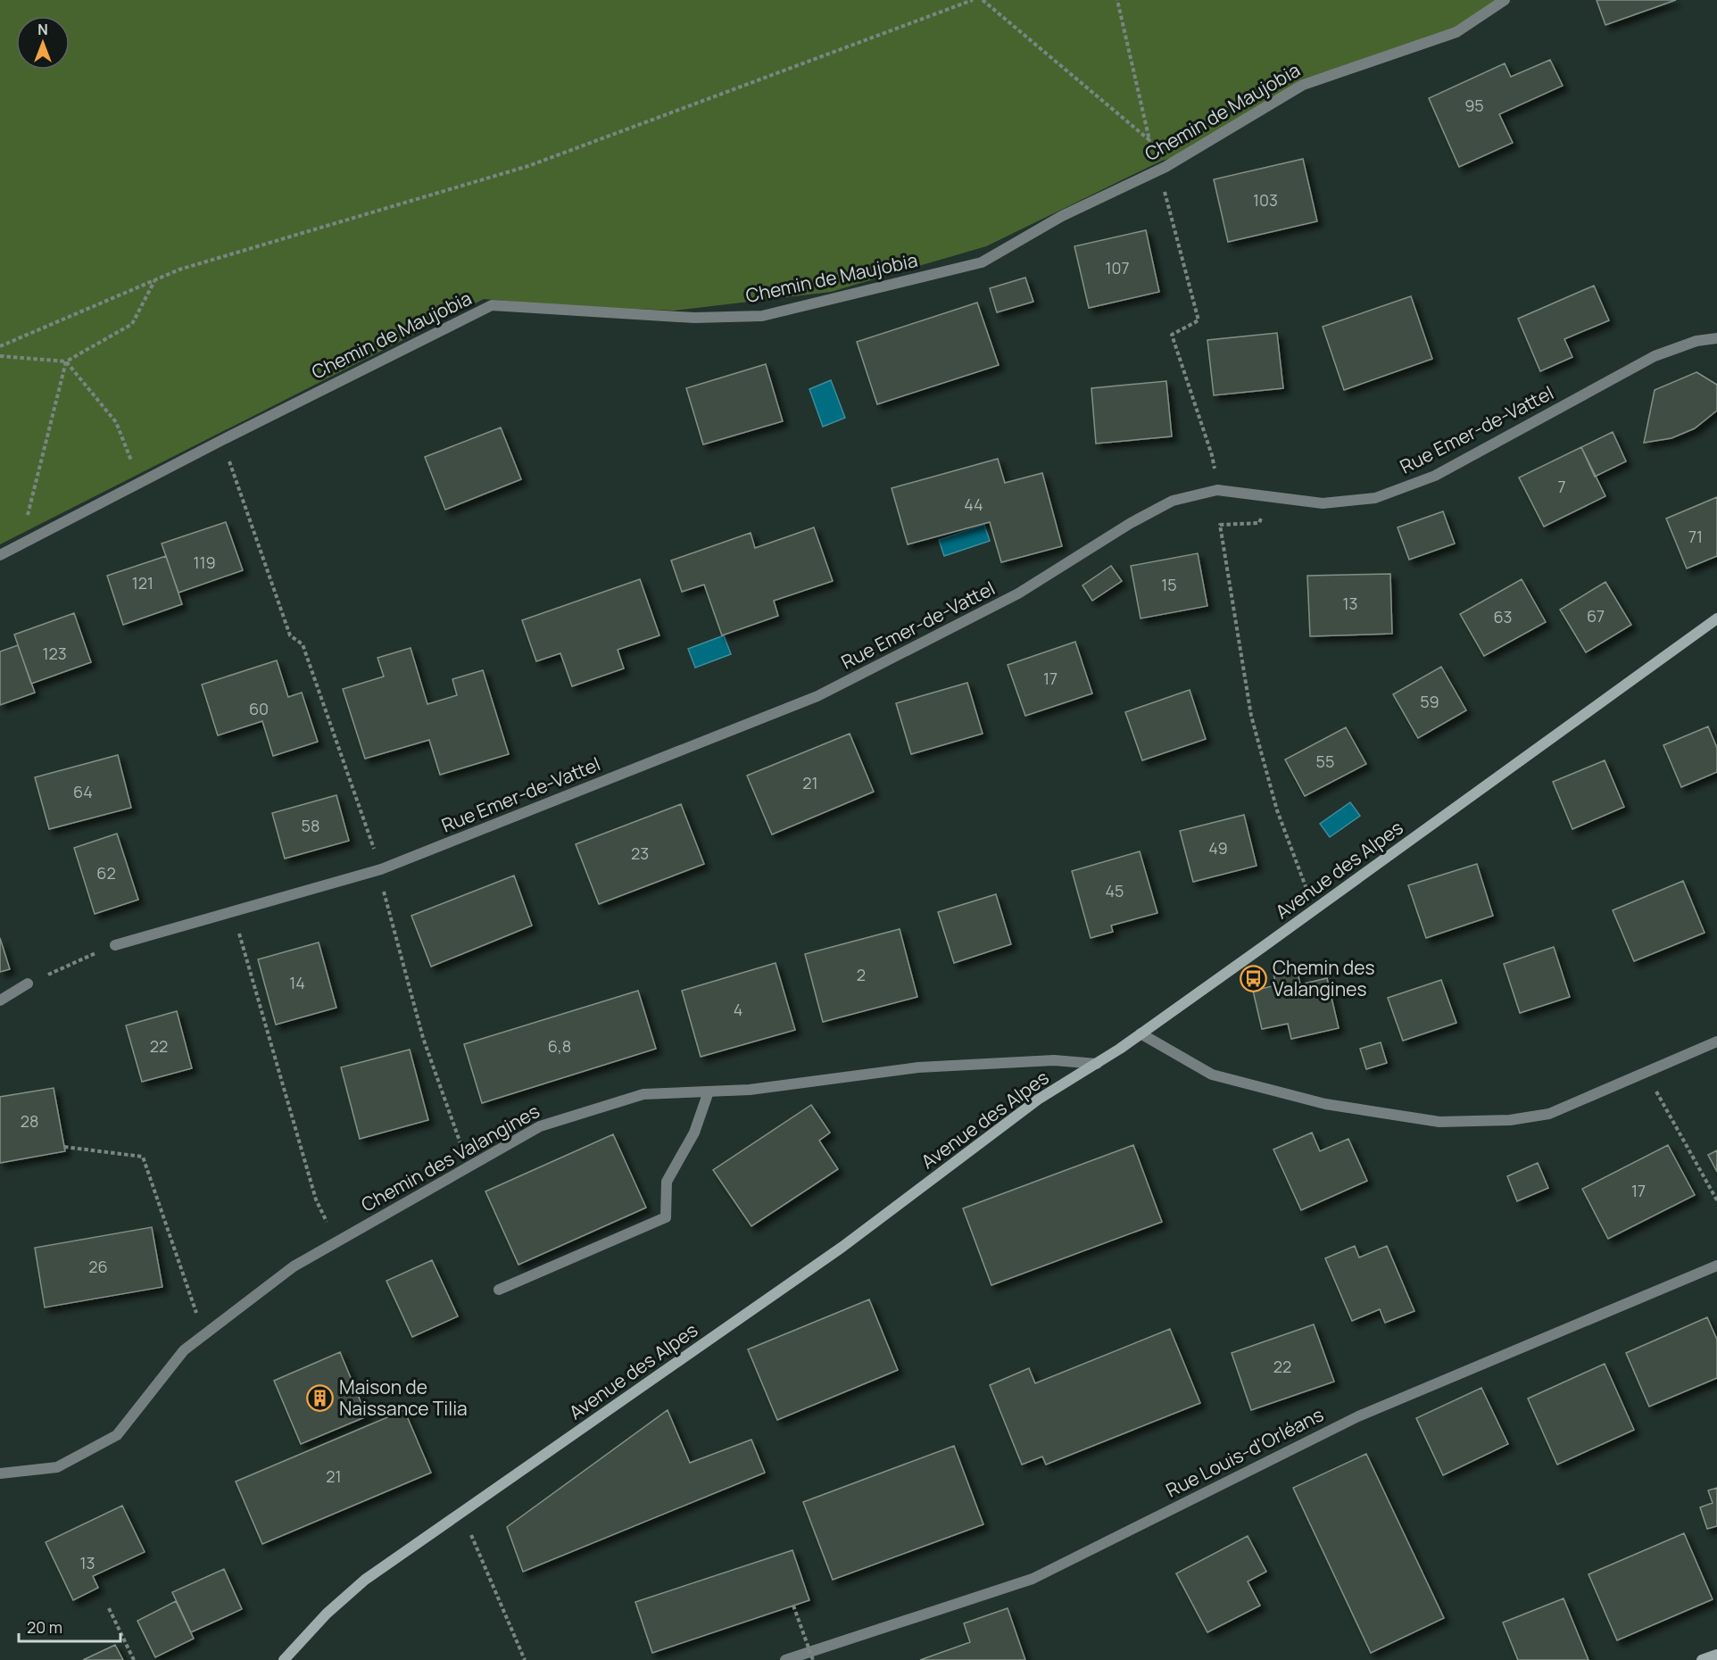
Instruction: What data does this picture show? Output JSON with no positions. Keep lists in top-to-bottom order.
{
  "streets": {
    "main road": ["Avenue des Alpes"],
    "street": [
      "Chemin de Maujobia",
      "Rue Emer-de-Vattel",
      "Chemin des Valangines",
      "Rue Louis-d'Orléans"
    ]
  },
  "crossings": [
    ["Avenue des Alpes", "Chemin des Valangines"]
  ],
  "places": {
    "bus stop": ["Chemin des Valangines"],
    "building": ["Maison de Naissance Tilia"]
  },
  "house_numbers": [
    "95",
    "103",
    "107",
    "7",
    "44",
    "71",
    "119",
    "121",
    "15",
    "13",
    "67",
    "63",
    "123",
    "17",
    "59",
    "60",
    "55",
    "21",
    "64",
    "58",
    "49",
    "23",
    "62",
    "45",
    "2",
    "14",
    "4",
    "22",
    "6,8",
    "28",
    "17",
    "26",
    "22",
    "21",
    "13"
  ],
  "scale_bar": "20 m",
  "north": "top"
}
